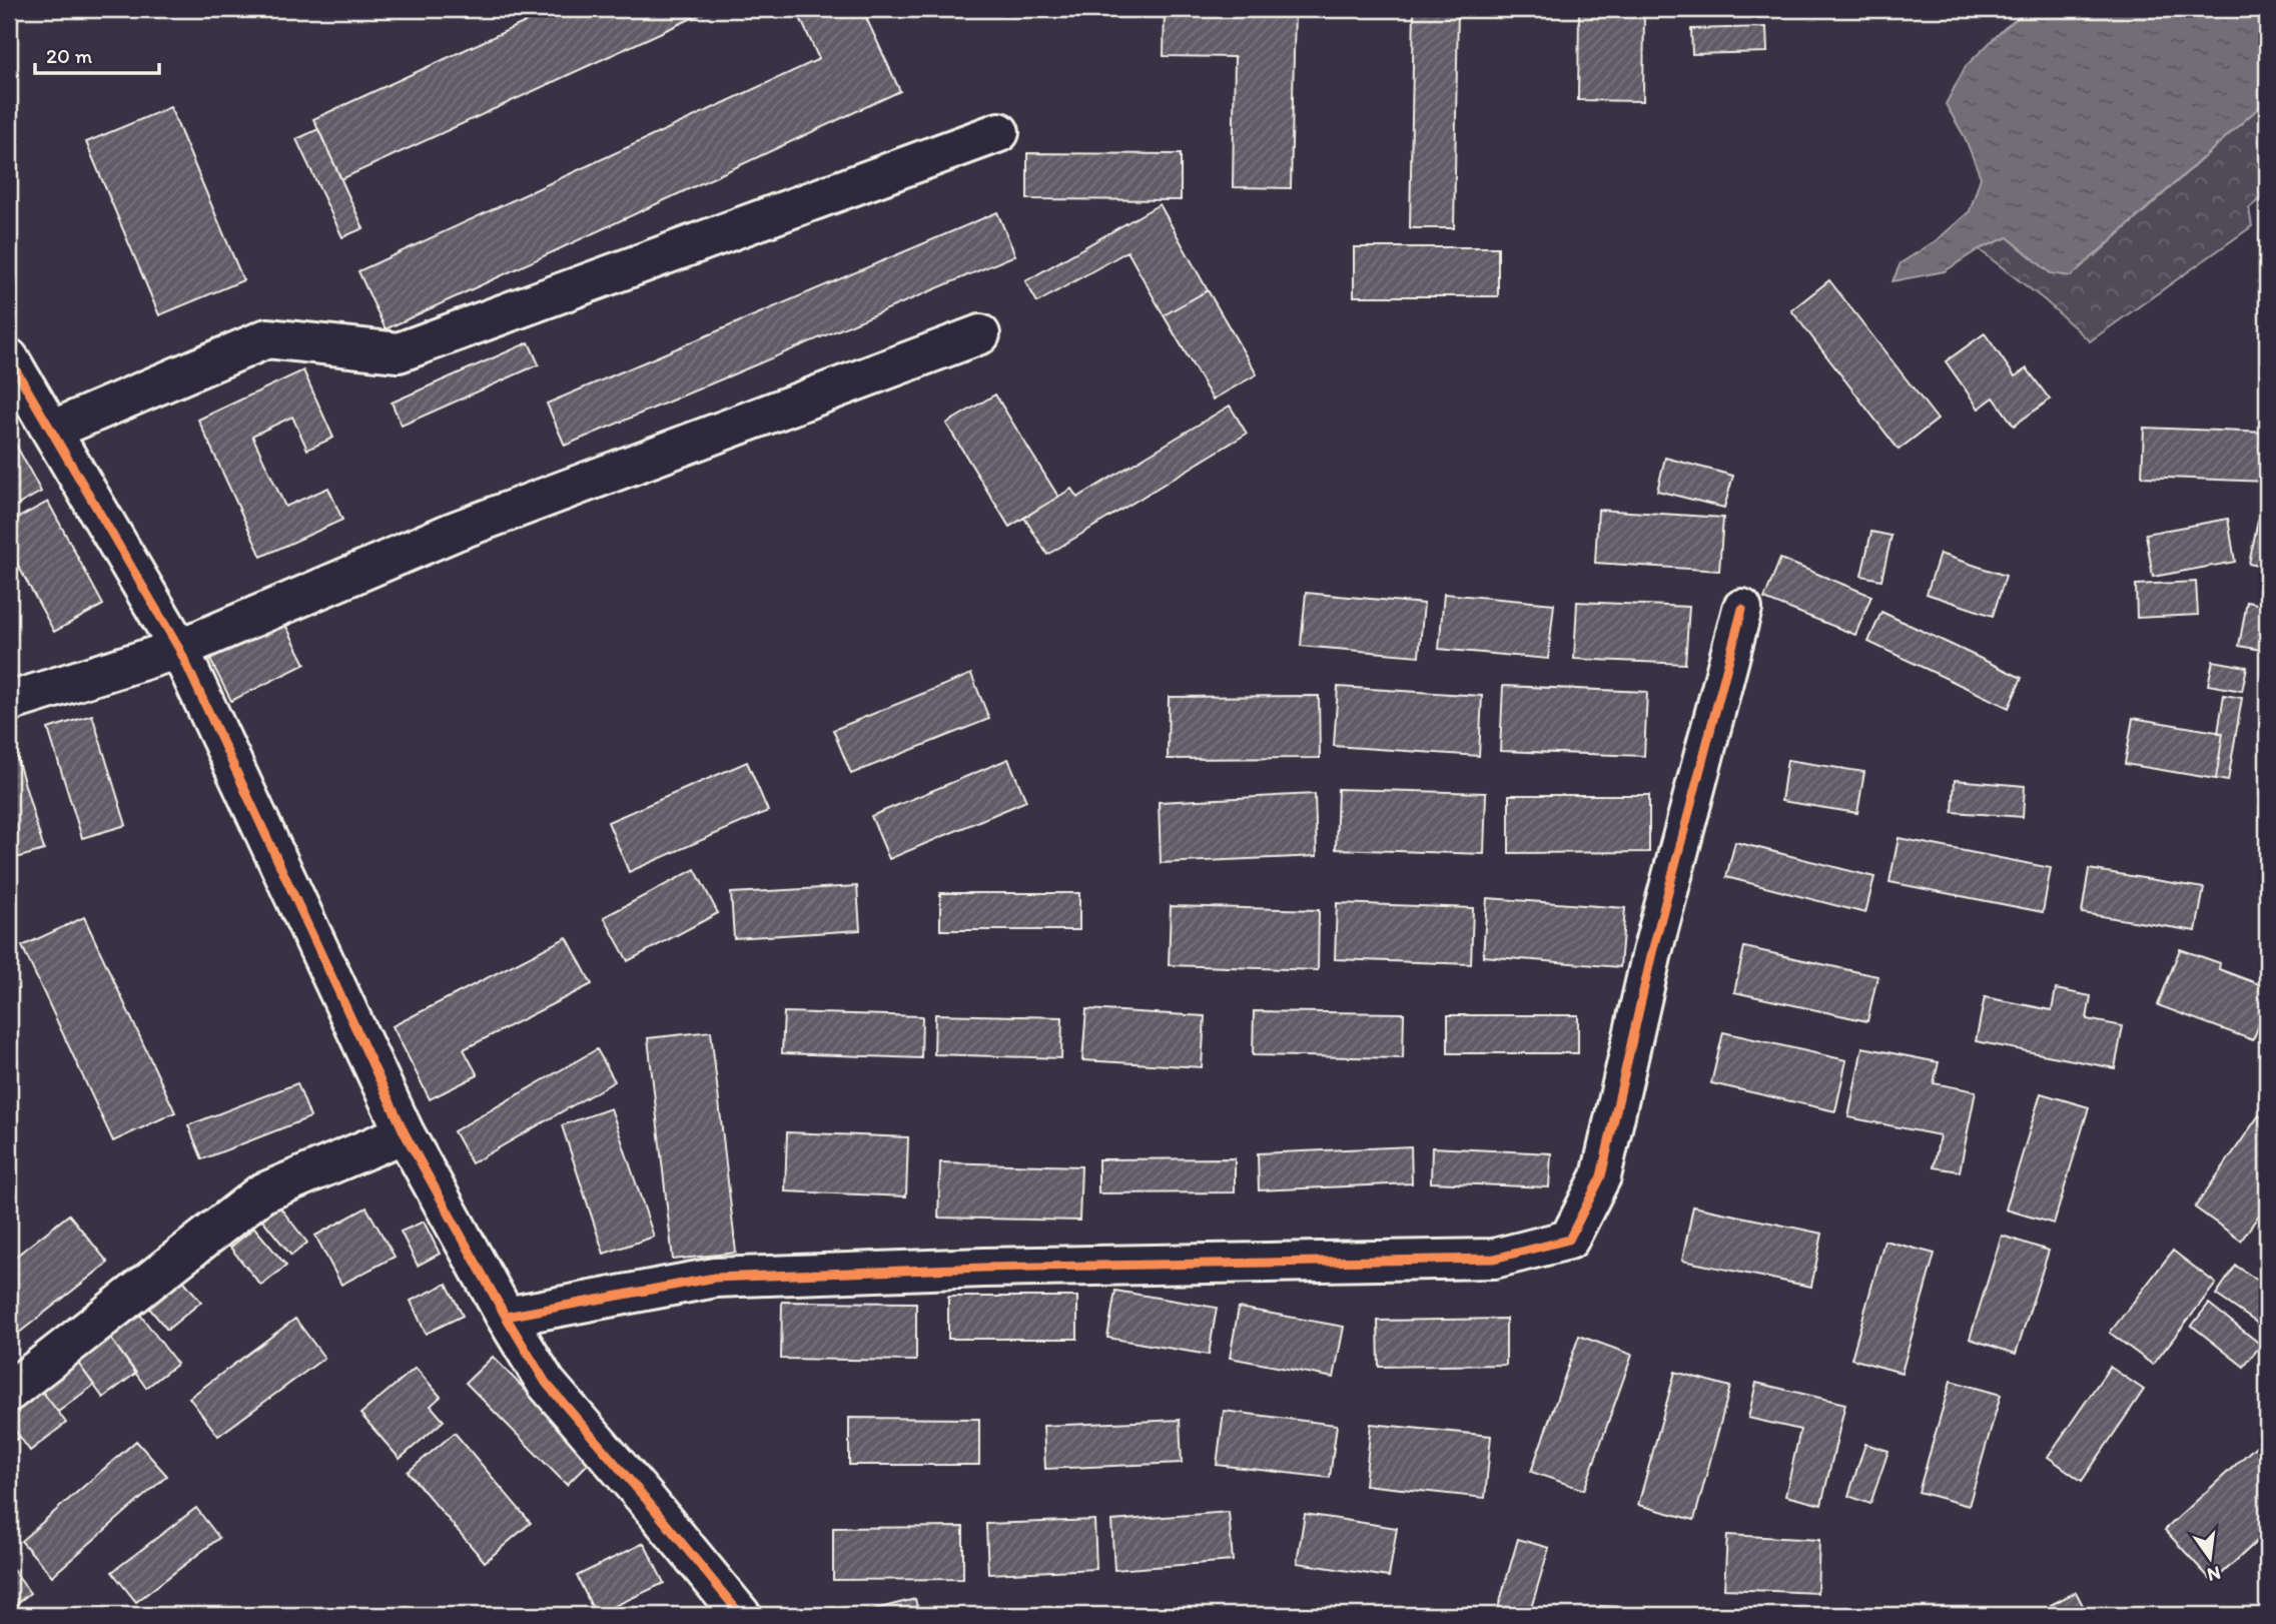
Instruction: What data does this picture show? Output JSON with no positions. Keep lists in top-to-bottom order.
{
  "scale_bar": "20 m",
  "north": "bottom"
}
